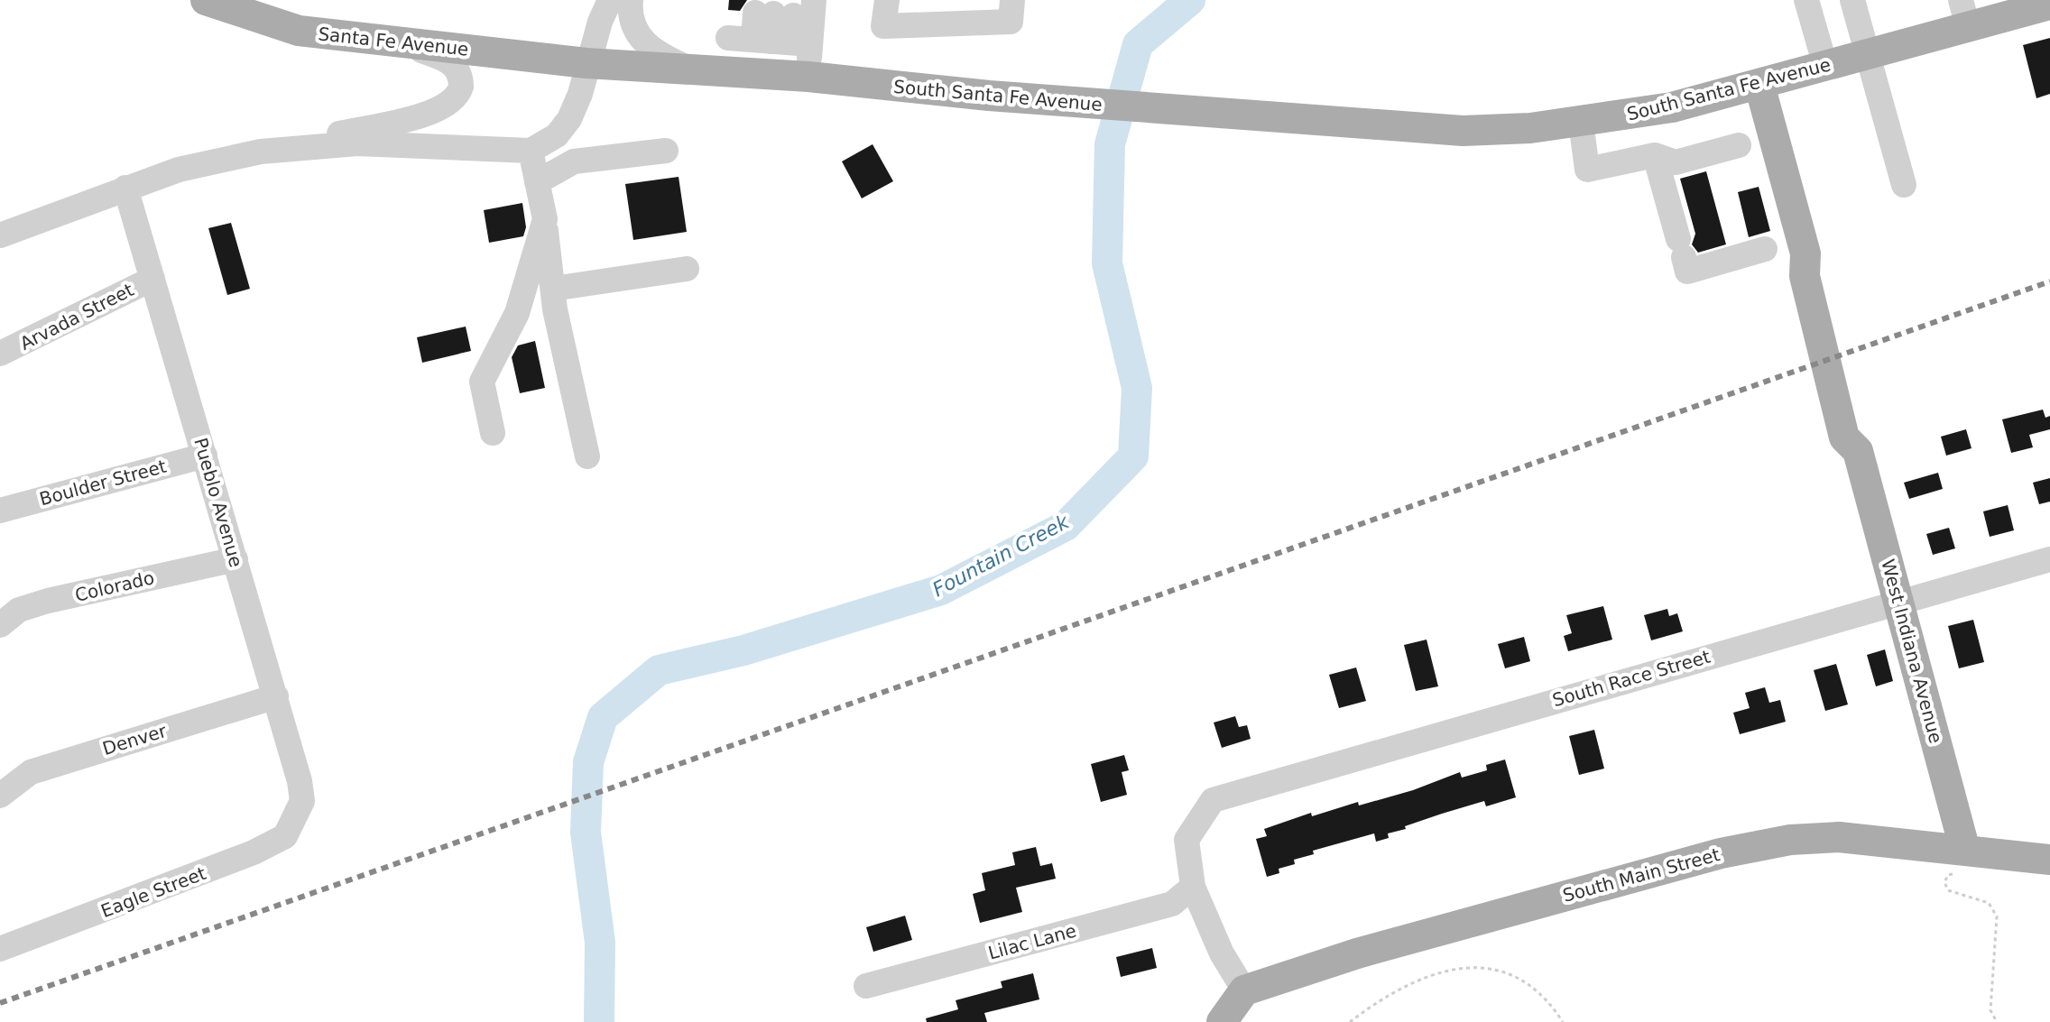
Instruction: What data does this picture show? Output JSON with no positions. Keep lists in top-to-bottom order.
{
  "streets": {
    "main road": [
      "Santa Fe Avenue",
      "South Santa Fe Avenue",
      "West Indiana Avenue",
      "South Main Street"
    ],
    "street": [
      "Arvada Street",
      "Boulder Street",
      "Pueblo Avenue",
      "Colorado",
      "South Race Street",
      "Denver",
      "Eagle Street",
      "Lilac Lane"
    ]
  },
  "crossings": [
    ["Santa Fe Avenue", "South Santa Fe Avenue"],
    ["South Santa Fe Avenue", "West Indiana Avenue"],
    ["Arvada Street", "Pueblo Avenue"],
    ["Boulder Street", "Pueblo Avenue"],
    ["Pueblo Avenue", "Colorado"],
    ["Pueblo Avenue", "Denver"],
    ["Pueblo Avenue", "Eagle Street"],
    ["West Indiana Avenue", "South Race Street"],
    ["West Indiana Avenue", "South Main Street"],
    ["South Race Street", "Lilac Lane"]
  ],
  "water": ["Fountain Creek"]
}
